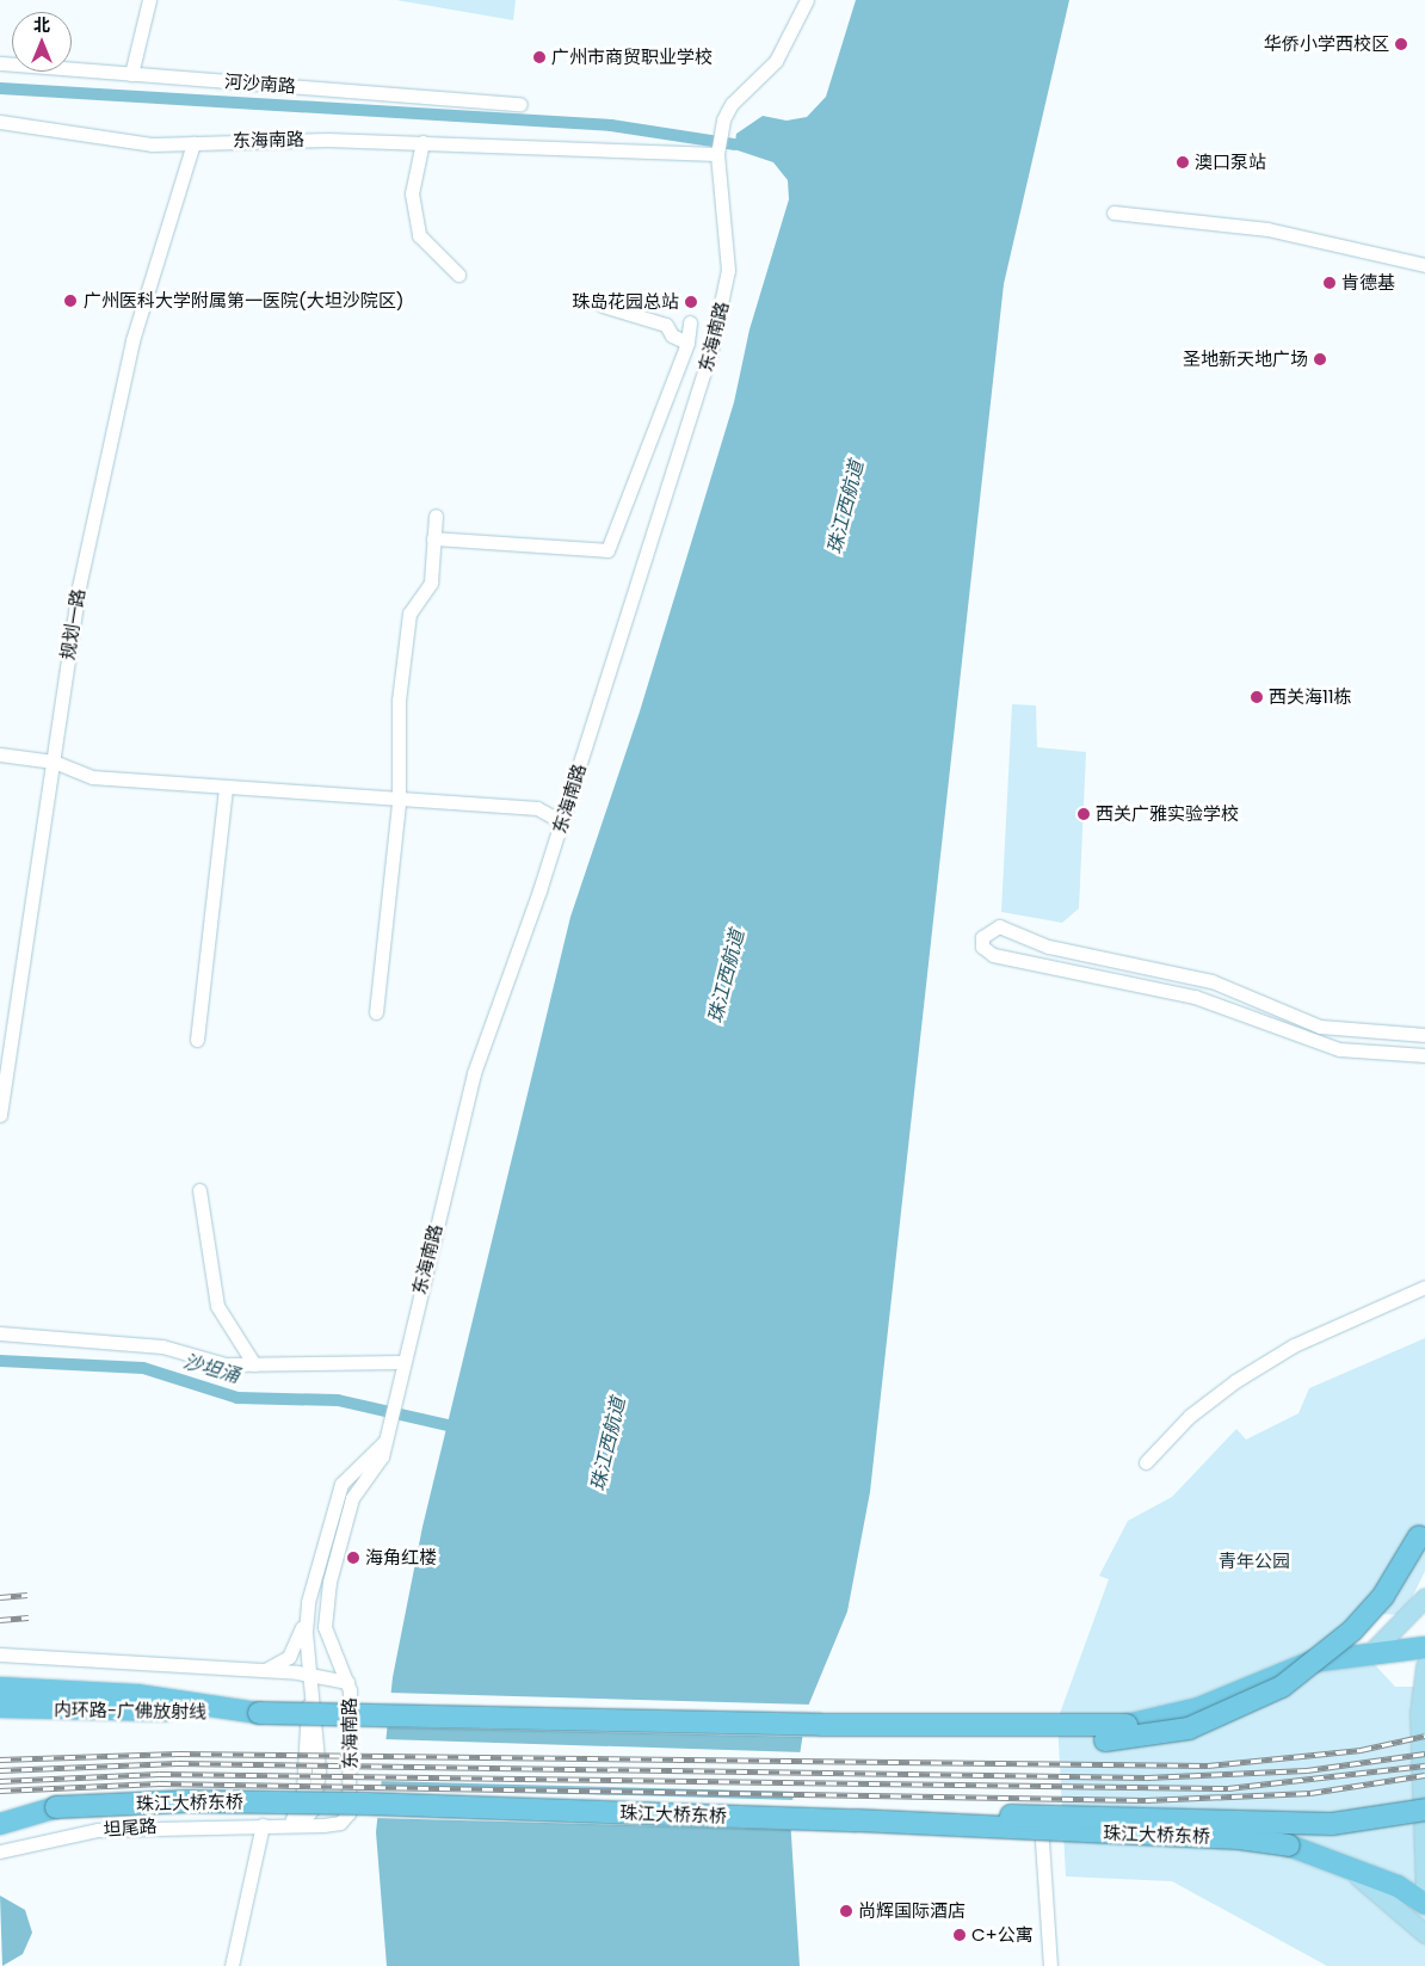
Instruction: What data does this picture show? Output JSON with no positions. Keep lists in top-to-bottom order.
{
  "streets": {
    "highway": ["内环路-广佛放射线", "珠江大桥东桥"],
    "street": [
      "河沙南路",
      "东海南路",
      "规划一路",
      "坦尾路"
    ]
  },
  "crossings": [
    ["东海南路", "规划一路"],
    ["东海南路", "坦尾路"]
  ],
  "water": ["珠江西航道", "沙坦涌"],
  "parks": ["青年公园"],
  "places": [
    "华侨小学西校区",
    "广州市商贸职业学校",
    "澳口泵站",
    "肯德基",
    "广州医科大学附属第一医院(大坦沙院区)",
    "珠岛花园总站",
    "圣地新天地广场",
    "西关海11栋",
    "西关广雅实验学校",
    "海角红楼",
    "尚辉国际酒店",
    "C+公寓"
  ],
  "north": "top"
}
